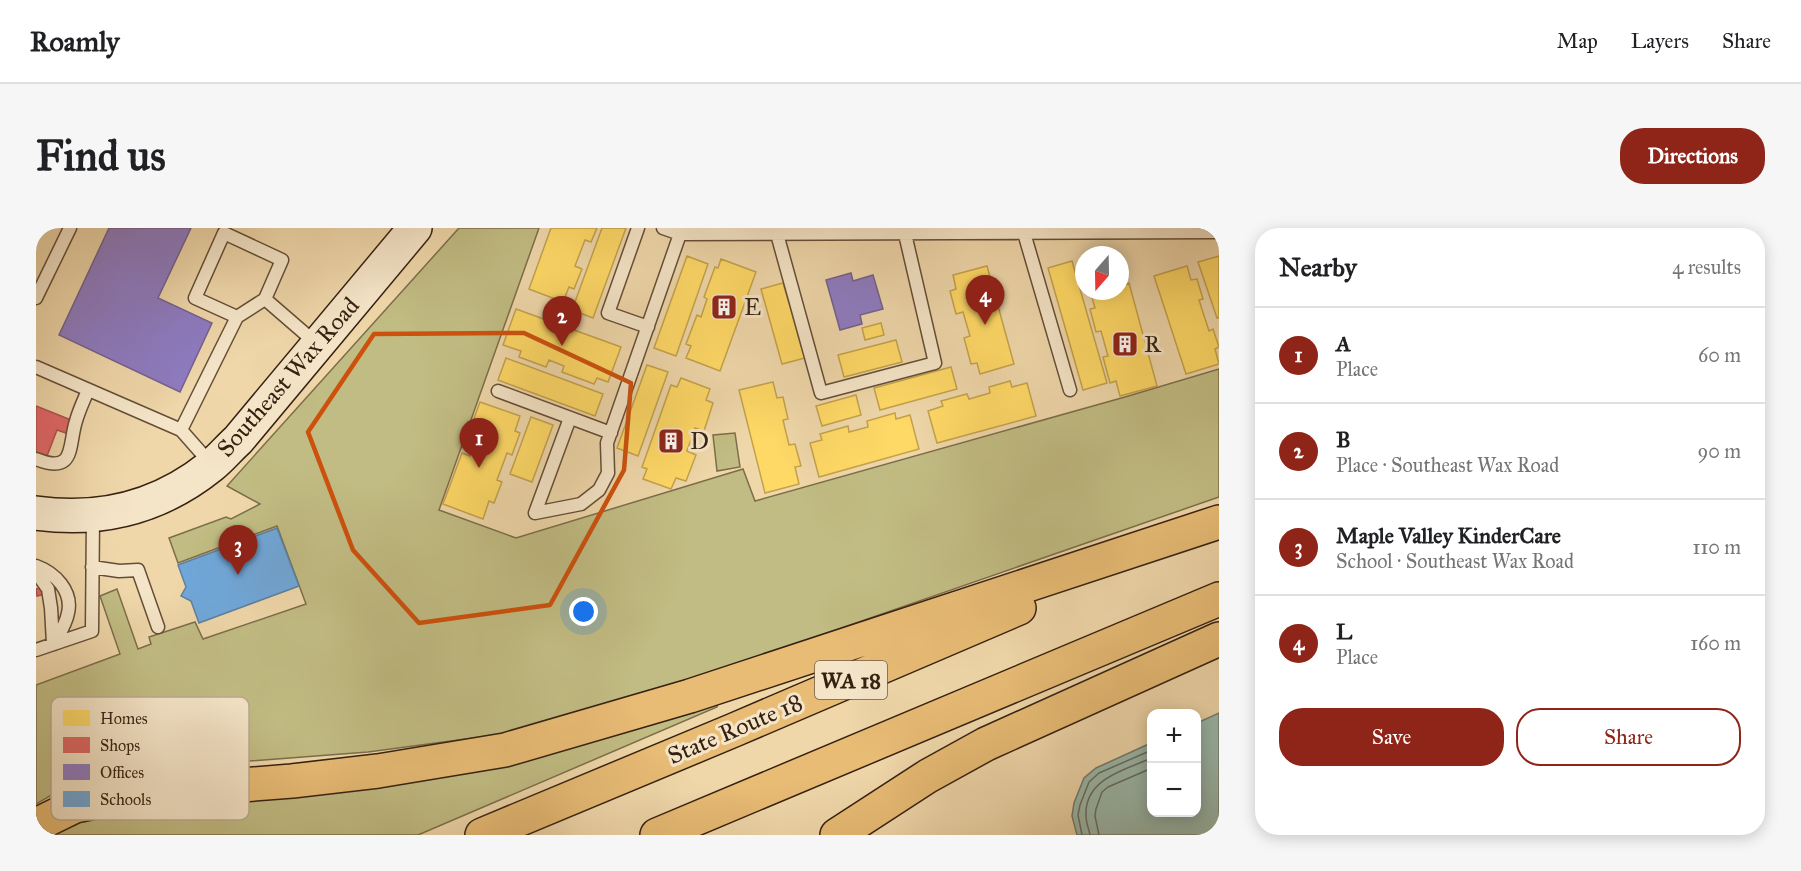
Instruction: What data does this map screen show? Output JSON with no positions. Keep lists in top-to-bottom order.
{
  "streets": {
    "highway": ["WA 18", "State Route 18"],
    "main road": ["Southeast Wax Road"]
  },
  "places": {
    "building": ["E", "R", "D"]
  },
  "legend": [
    "Homes",
    "Shops",
    "Offices",
    "Schools"
  ],
  "north": "bottom",
  "page": {
    "header": "Roamly",
    "nav": ["Map", "Layers", "Share"],
    "buttons": [
      "Directions",
      ["Save", "Share"]
    ],
    "title": "Find us",
    "heading": ["Nearby", "4 results"],
    "pins": [
      "4",
      "2",
      "1",
      "3"
    ],
    "list": [
      {
        "mark": "1",
        "name": "A",
        "note": "Place",
        "value": "60 m"
      },
      {
        "mark": "2",
        "name": "B",
        "note": "Place · Southeast Wax Road",
        "value": "90 m"
      },
      {
        "mark": "3",
        "name": "Maple Valley KinderCare",
        "note": "School · Southeast Wax Road",
        "value": "110 m"
      },
      {
        "mark": "4",
        "name": "L",
        "note": "Place",
        "value": "160 m"
      }
    ],
    "map_buttons": ["+", "−"]
  }
}
